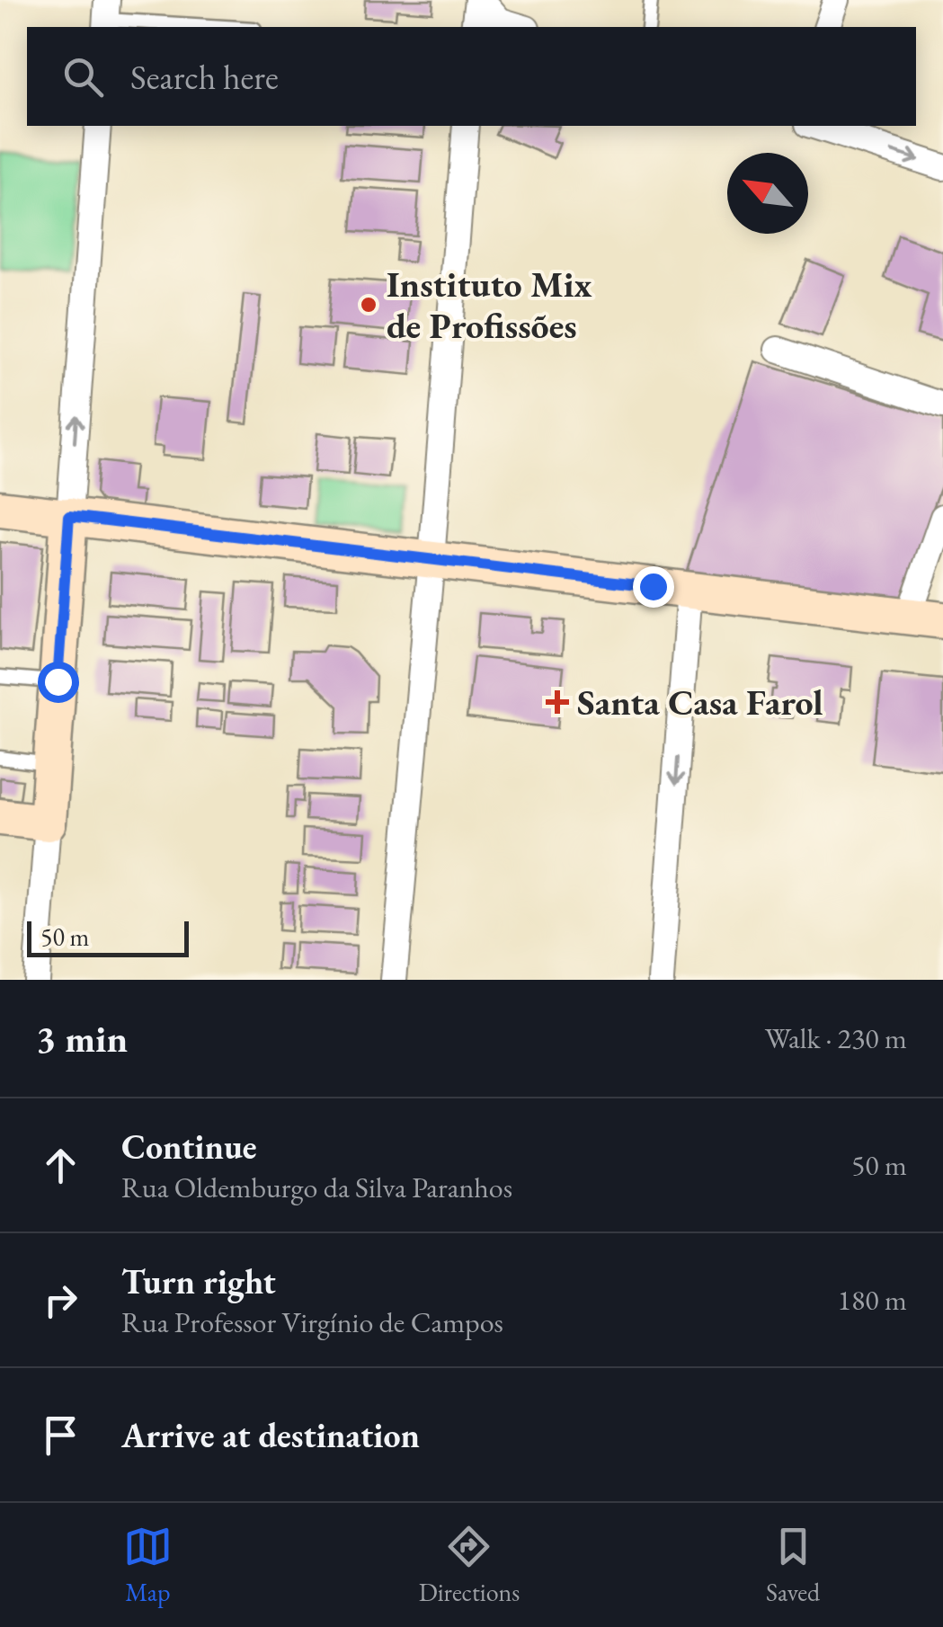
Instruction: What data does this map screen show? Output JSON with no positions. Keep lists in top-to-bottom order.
{
  "places": {
    "other": ["Instituto Mix de Profissões"],
    "health": ["Santa Casa Farol"]
  },
  "scale_bar": "50 m",
  "north": "top left",
  "page": {
    "search": "Search here",
    "scale": "50 m",
    "heading": ["3 min", "Walk · 230 m"],
    "list": [
      ["Continue", "Rua Oldemburgo da Silva Paranhos", "50 m"],
      ["Turn right", "Rua Professor Virgínio de Campos", "180 m"],
      "Arrive at destination"
    ],
    "nav": ["Map", "Directions", "Saved"]
  }
}
